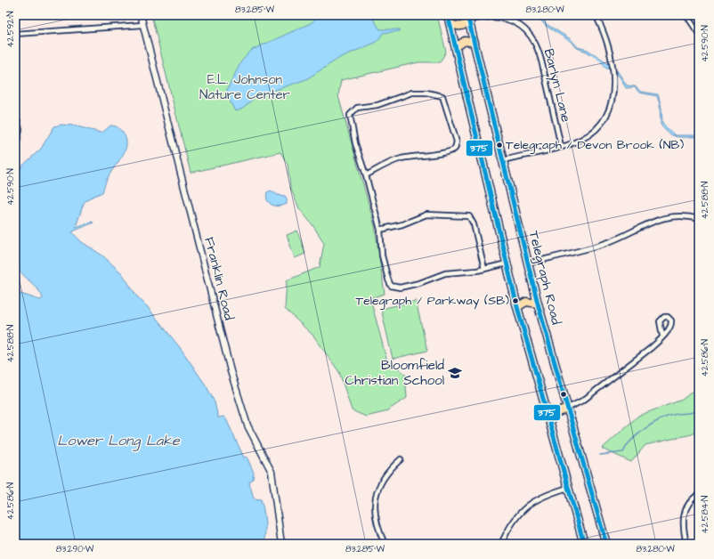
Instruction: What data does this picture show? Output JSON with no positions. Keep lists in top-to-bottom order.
{
  "streets": {
    "highway": ["Telegraph Road"],
    "street": ["Barlyn Lane", "Franklin Road"]
  },
  "crossings": [
    ["Barlyn Lane", "Telegraph Road"]
  ],
  "water": ["Lower Long Lake"],
  "parks": ["E.L. Johnson Nature Center"],
  "places": {
    "other": ["Telegraph / Devon Brook (NB)", "Telegraph / Parkway (SB)"],
    "school or university": ["Bloomfield Christian School"]
  },
  "lines": ["transit line 375"],
  "coordinates": [
    "83.285°W",
    "83.280°W",
    "42.592°N",
    "42.590°N",
    "42.588°N",
    "42.586°N",
    "42.584°N",
    "83.290°W"
  ]
}
